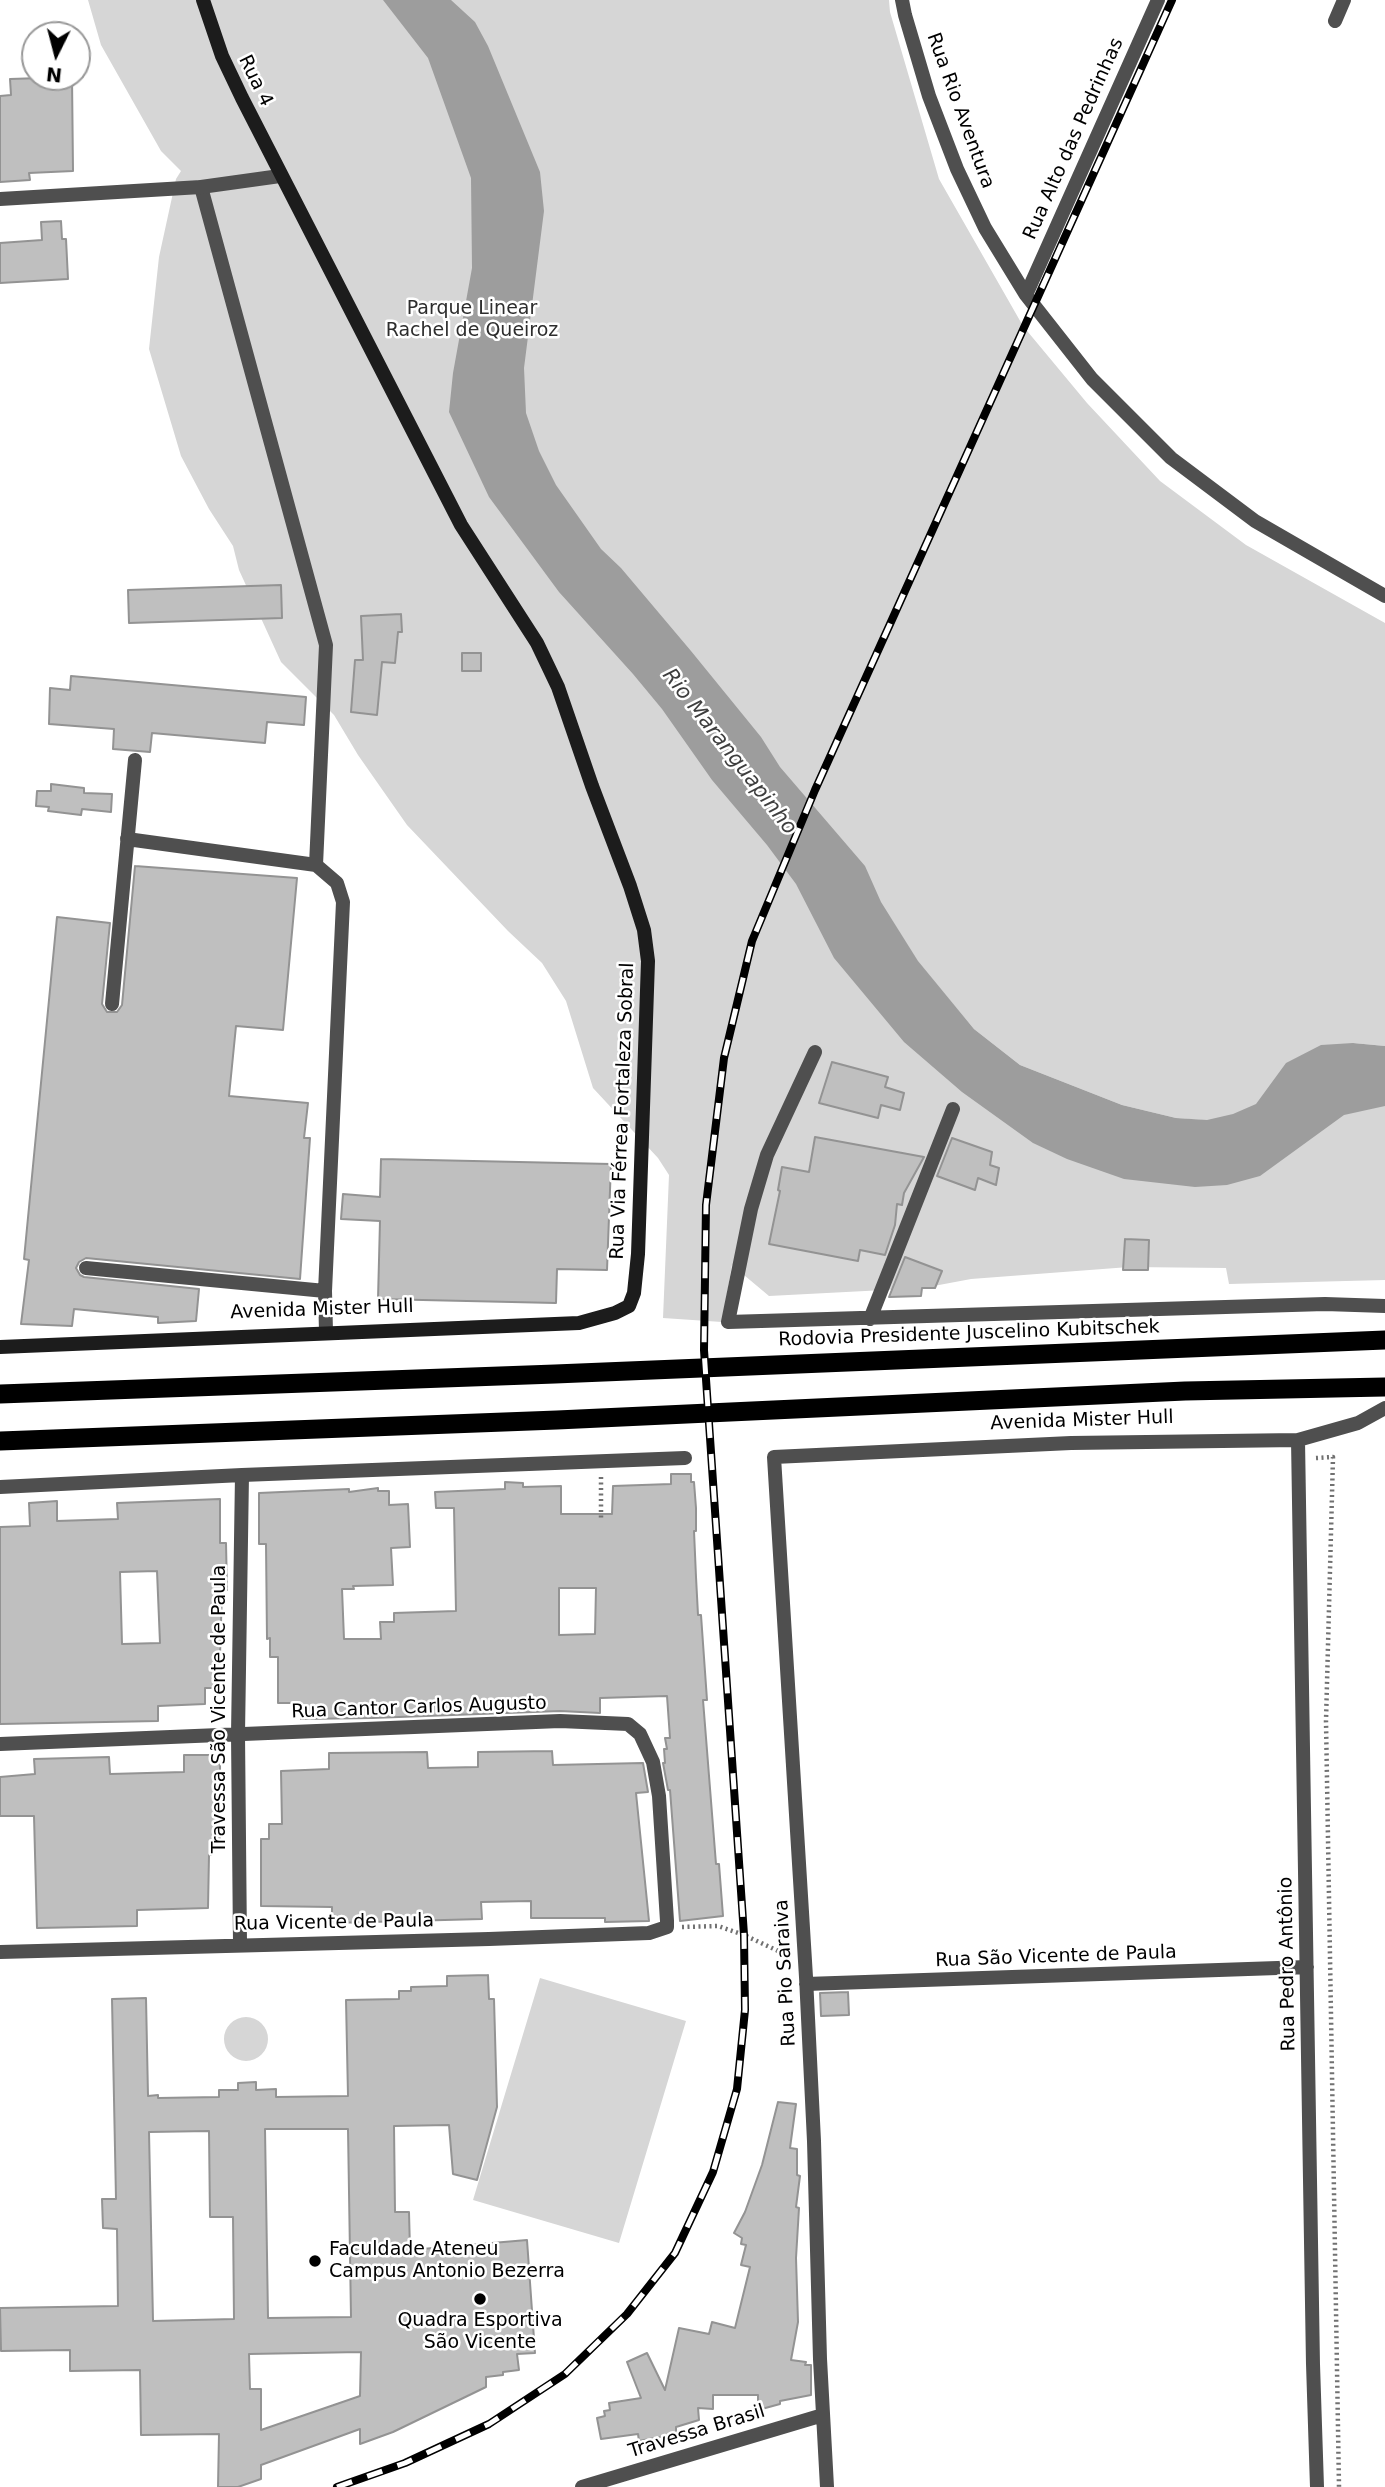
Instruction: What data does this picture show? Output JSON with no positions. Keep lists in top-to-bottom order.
{
  "streets": {
    "highway": ["Rodovia Presidente Juscelino Kubitschek"],
    "main road": ["Rua 4", "Rua Via Férrea Fortaleza Sobral", "Avenida Mister Hull"],
    "street": [
      "Rua Rio Aventura",
      "Rua Alto das Pedrinhas",
      "Rua Cantor Carlos Augusto",
      "Travessa São Vicente de Paula",
      "Rua Vicente de Paula",
      "Rua São Vicente de Paula",
      "Rua Pedro Antônio",
      "Rua Pio Saraiva",
      "Travessa Brasil"
    ]
  },
  "crossings": [
    ["Rua 4", "Rua Via Férrea Fortaleza Sobral"],
    ["Rua Rio Aventura", "Rua Alto das Pedrinhas"],
    ["Rua Via Férrea Fortaleza Sobral", "Avenida Mister Hull"],
    ["Avenida Mister Hull", "Rua Pedro Antônio"],
    ["Avenida Mister Hull", "Rua Pio Saraiva"],
    ["Rua Cantor Carlos Augusto", "Travessa São Vicente de Paula"],
    ["Rua Cantor Carlos Augusto", "Rua Vicente de Paula"],
    ["Travessa São Vicente de Paula", "Rua Vicente de Paula"],
    ["Rua São Vicente de Paula", "Rua Pedro Antônio"],
    ["Rua São Vicente de Paula", "Rua Pio Saraiva"],
    ["Rua Pio Saraiva", "Travessa Brasil"]
  ],
  "water": ["Rio Maranguapinho"],
  "parks": ["Parque Linear Rachel de Queiroz"],
  "places": ["Faculdade Ateneu Campus Antonio Bezerra", "Quadra Esportiva São Vicente"],
  "north": "bottom"
}
